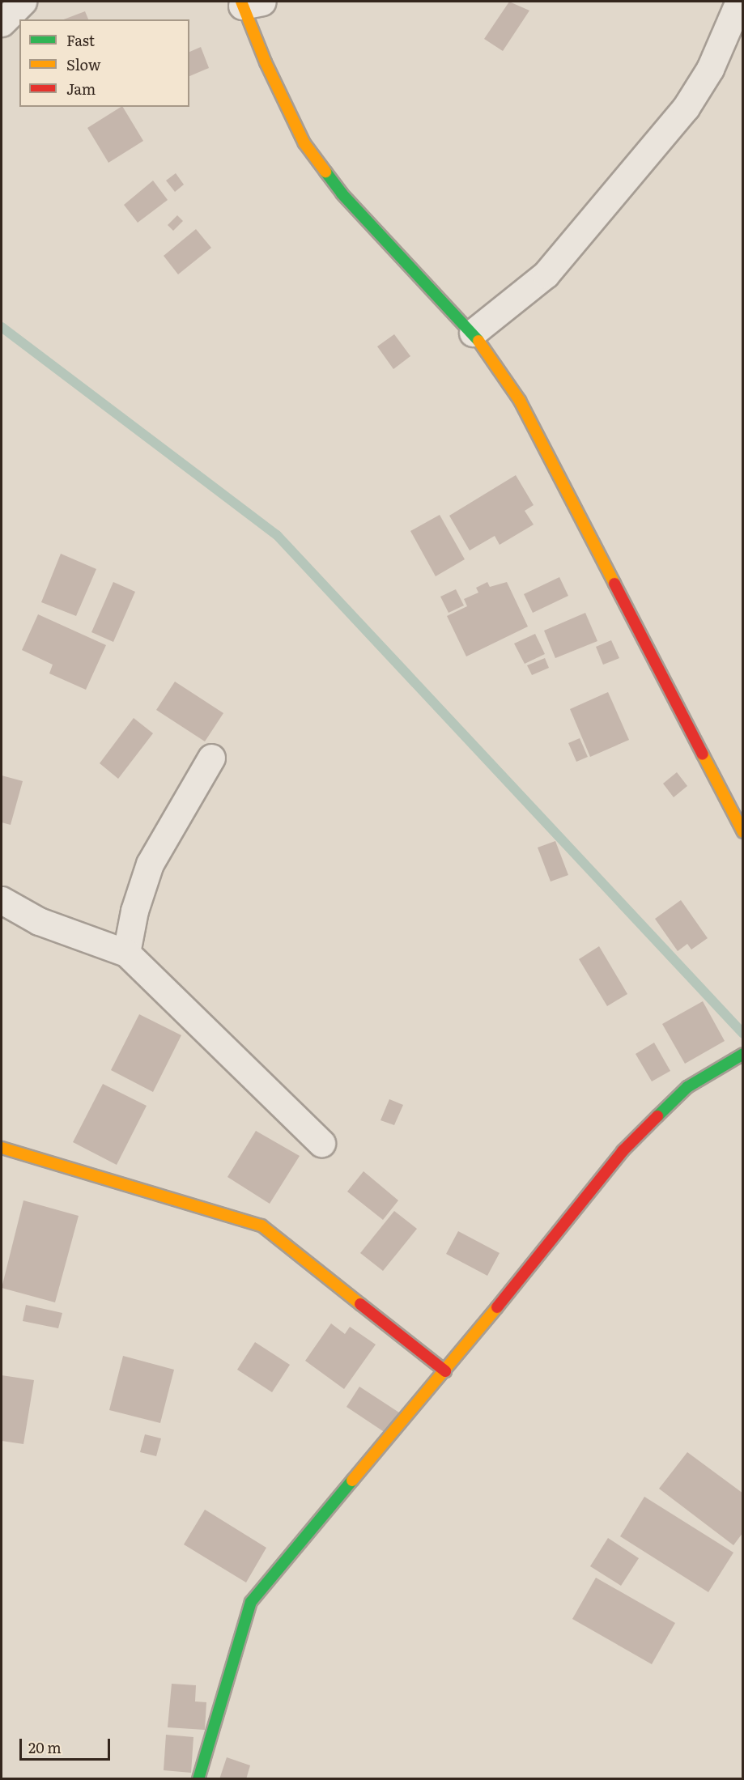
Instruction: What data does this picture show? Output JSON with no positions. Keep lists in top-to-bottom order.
{
  "legend": ["Fast", "Slow", "Jam"],
  "scale_bar": "20 m"
}
